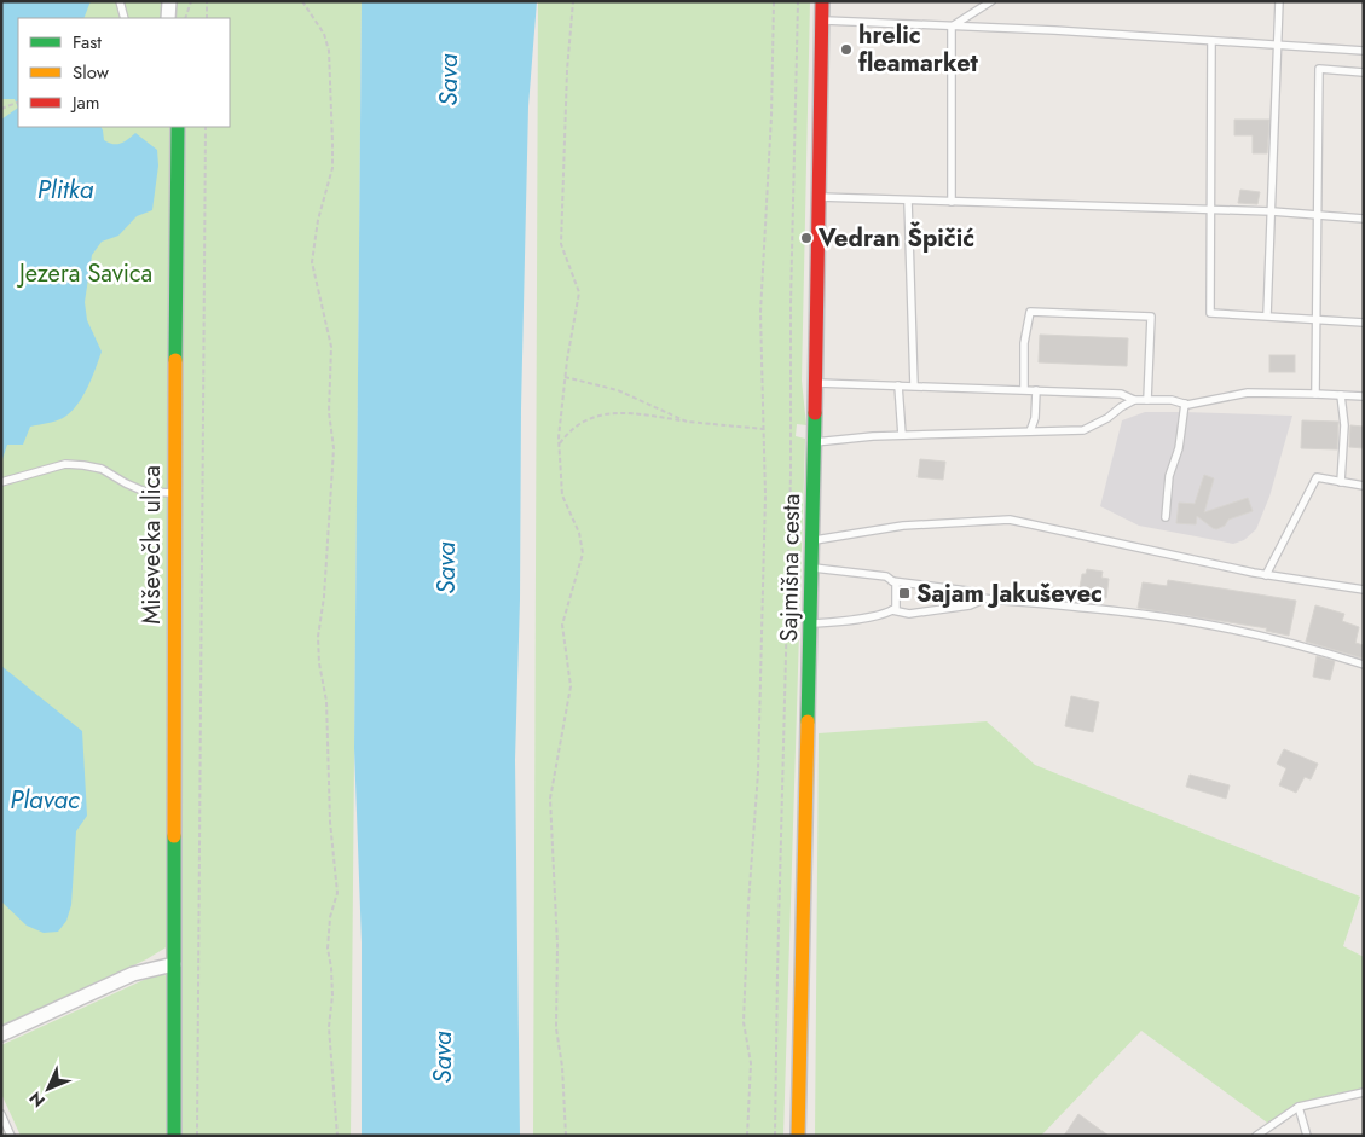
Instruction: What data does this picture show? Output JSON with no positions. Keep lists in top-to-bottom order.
{
  "streets": {
    "street": ["Miševečka ulica", "Sajmišna cesta"]
  },
  "water": ["Sava", "Plitka", "Plavac"],
  "parks": ["Jezera Savica"],
  "places": {
    "other": ["hrelic fleamarket", "Vedran Špičić"],
    "transit": ["Sajam Jakuševec"]
  },
  "legend": ["Fast", "Slow", "Jam"],
  "north": "bottom left"
}
